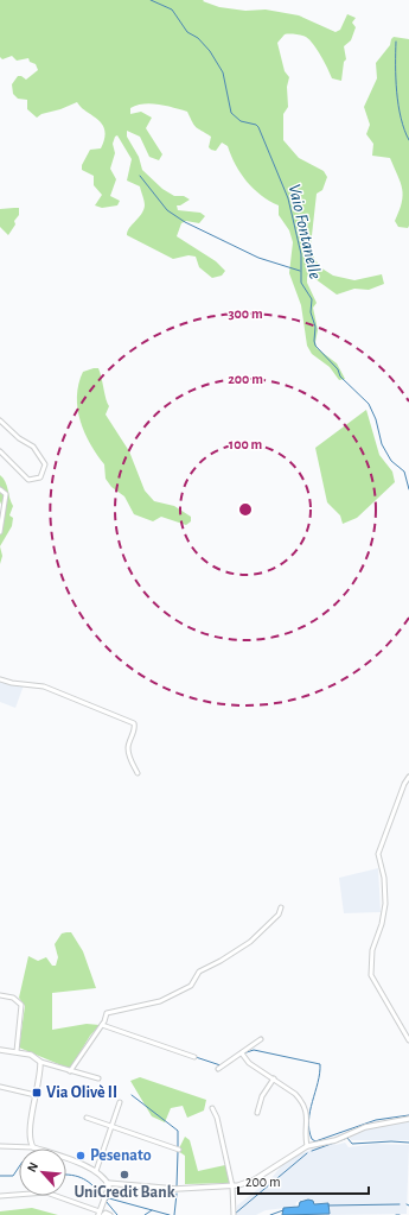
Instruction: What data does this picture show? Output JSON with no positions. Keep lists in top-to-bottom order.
{
  "water": ["Vaio Fontanelle"],
  "places": {
    "transit": ["Via Olivè II"],
    "other": ["Pesenato", "UniCredit Bank"]
  },
  "scale_bar": "200 m",
  "north": "top left",
  "rings": ["300 m", "200 m", "100 m"]
}
